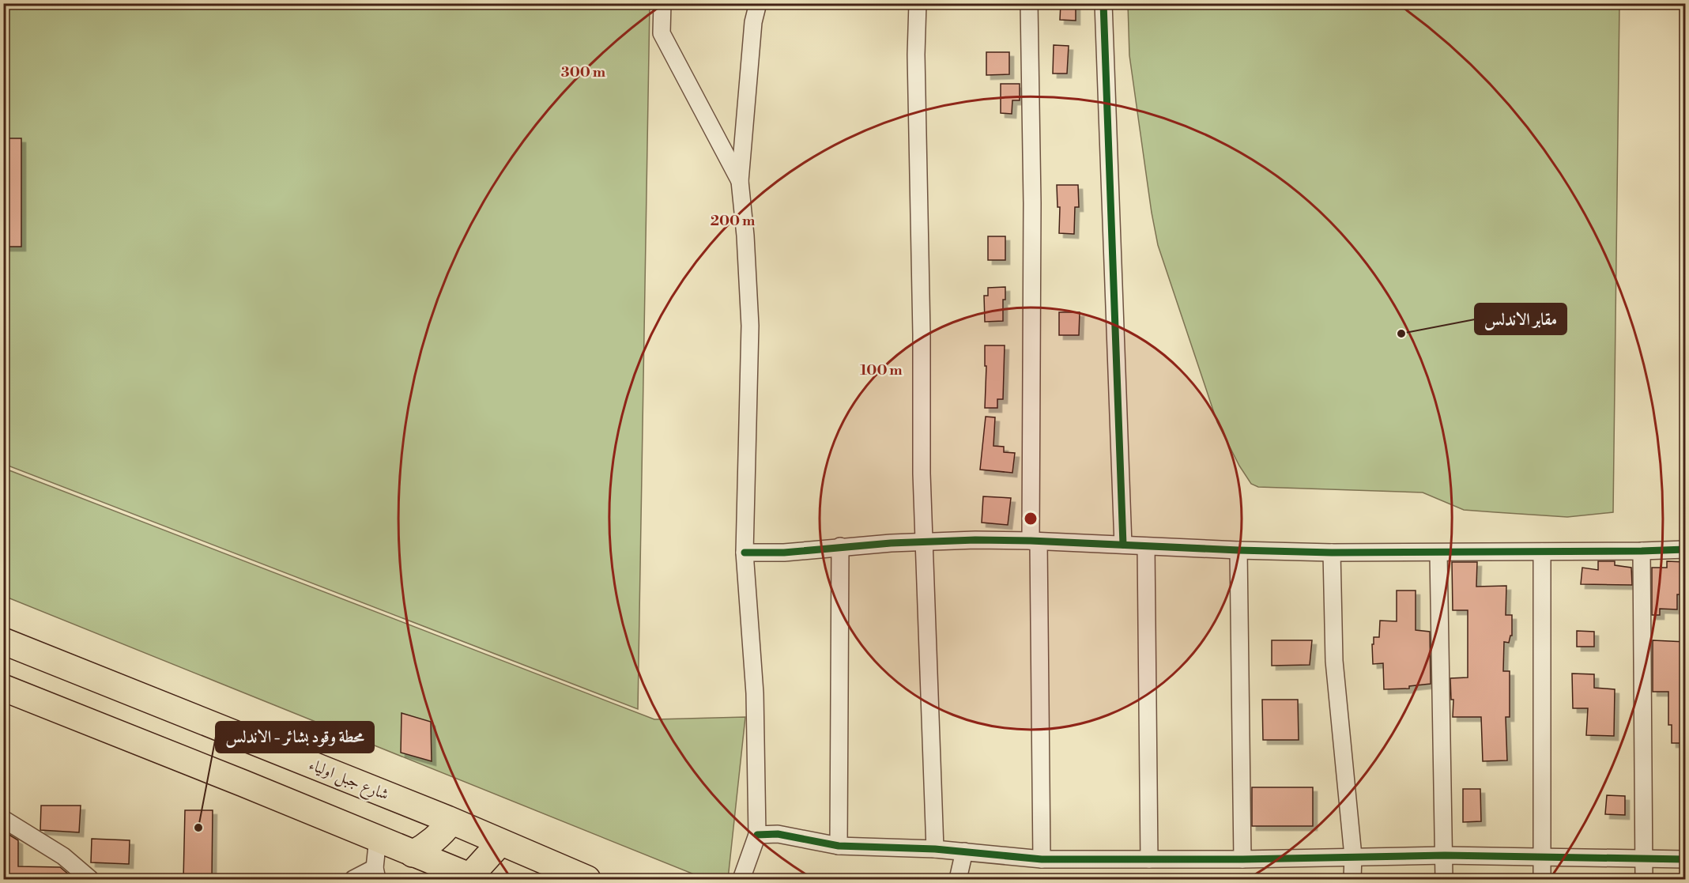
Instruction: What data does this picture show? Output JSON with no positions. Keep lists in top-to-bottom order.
{
  "streets": {
    "highway": ["شارع جبل اولياء"]
  },
  "places": ["مقابر الاندلس", "محطة وقود بشائر - الاندلس"],
  "rings": ["300 m", "200 m", "100 m"]
}
